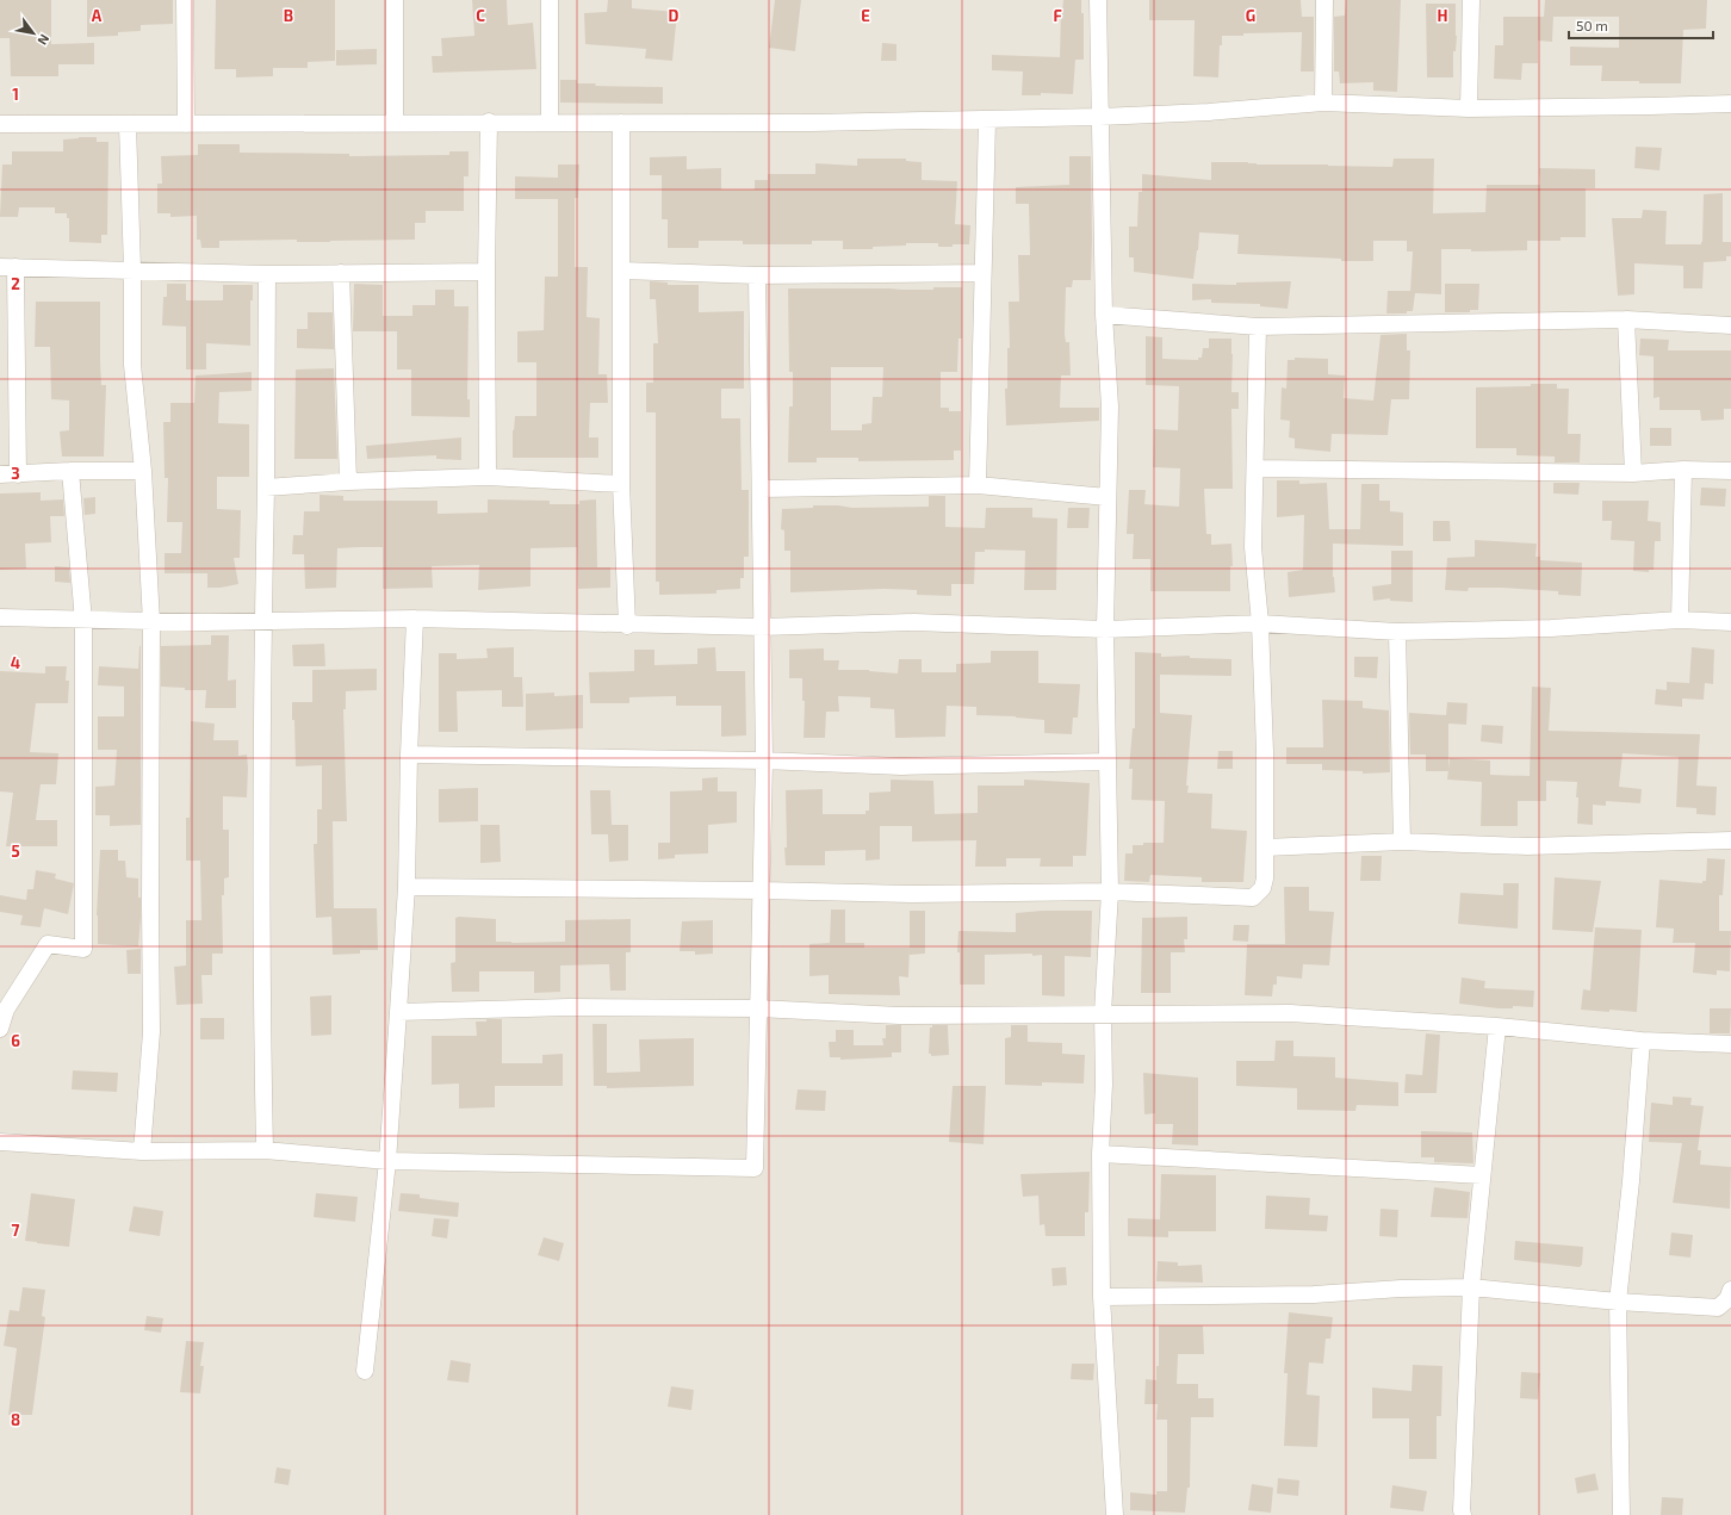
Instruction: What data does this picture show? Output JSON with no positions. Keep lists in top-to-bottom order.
{
  "scale_bar": "50 m",
  "north": "bottom right",
  "grid": {
    "columns": [
      "A",
      "B",
      "C",
      "D",
      "E",
      "F",
      "G",
      "H"
    ],
    "rows": [
      "1",
      "2",
      "3",
      "4",
      "5",
      "6",
      "7",
      "8"
    ]
  }
}
